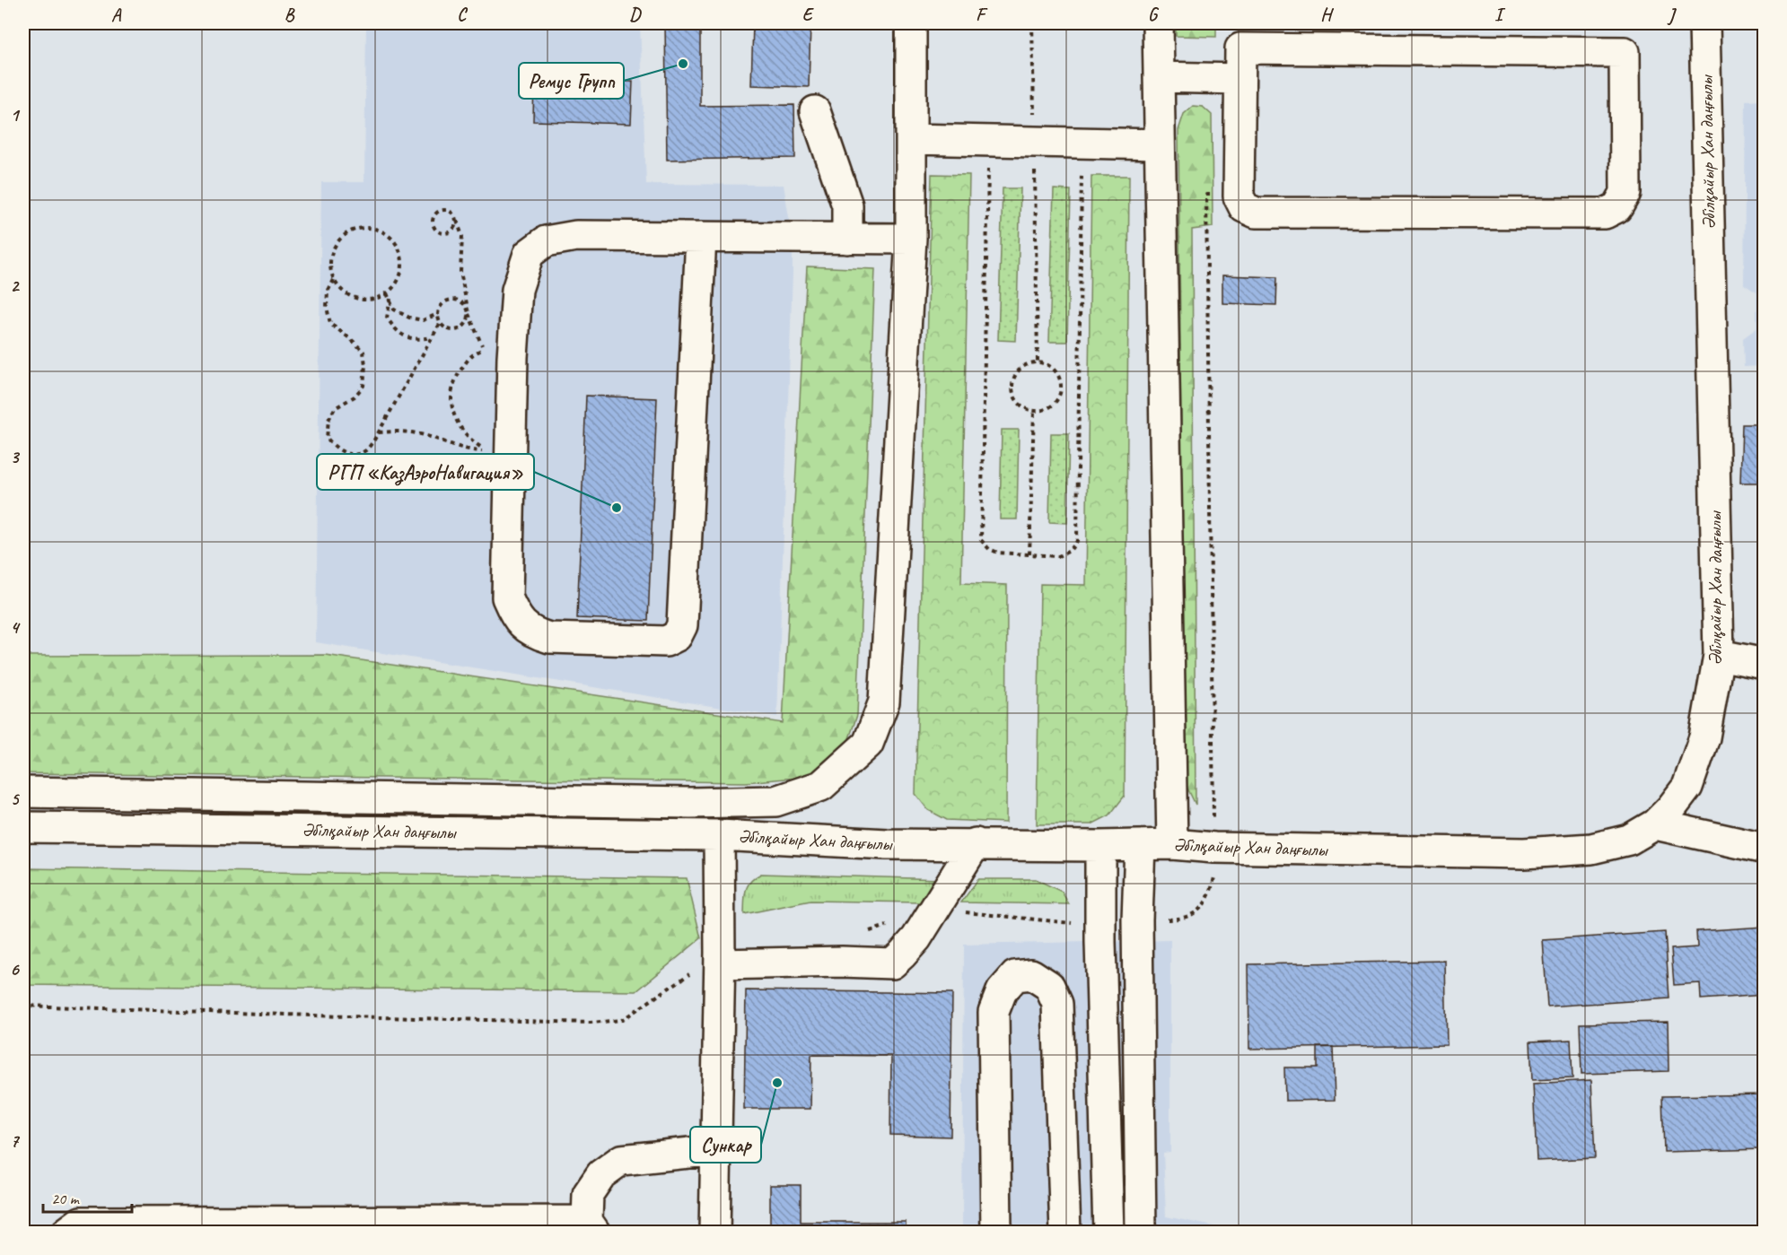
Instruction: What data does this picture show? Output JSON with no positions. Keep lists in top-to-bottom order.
{
  "streets": {
    "street": ["Әбілқайыр Хан даңғылы"]
  },
  "places": ["Ремус Групп", "РГП «КазАэроНавигация»", "Сункар"],
  "scale_bar": "20 m",
  "grid": {
    "columns": [
      "A",
      "B",
      "C",
      "D",
      "E",
      "F",
      "G",
      "H",
      "I",
      "J"
    ],
    "rows": [
      "1",
      "2",
      "3",
      "4",
      "5",
      "6",
      "7"
    ]
  }
}
